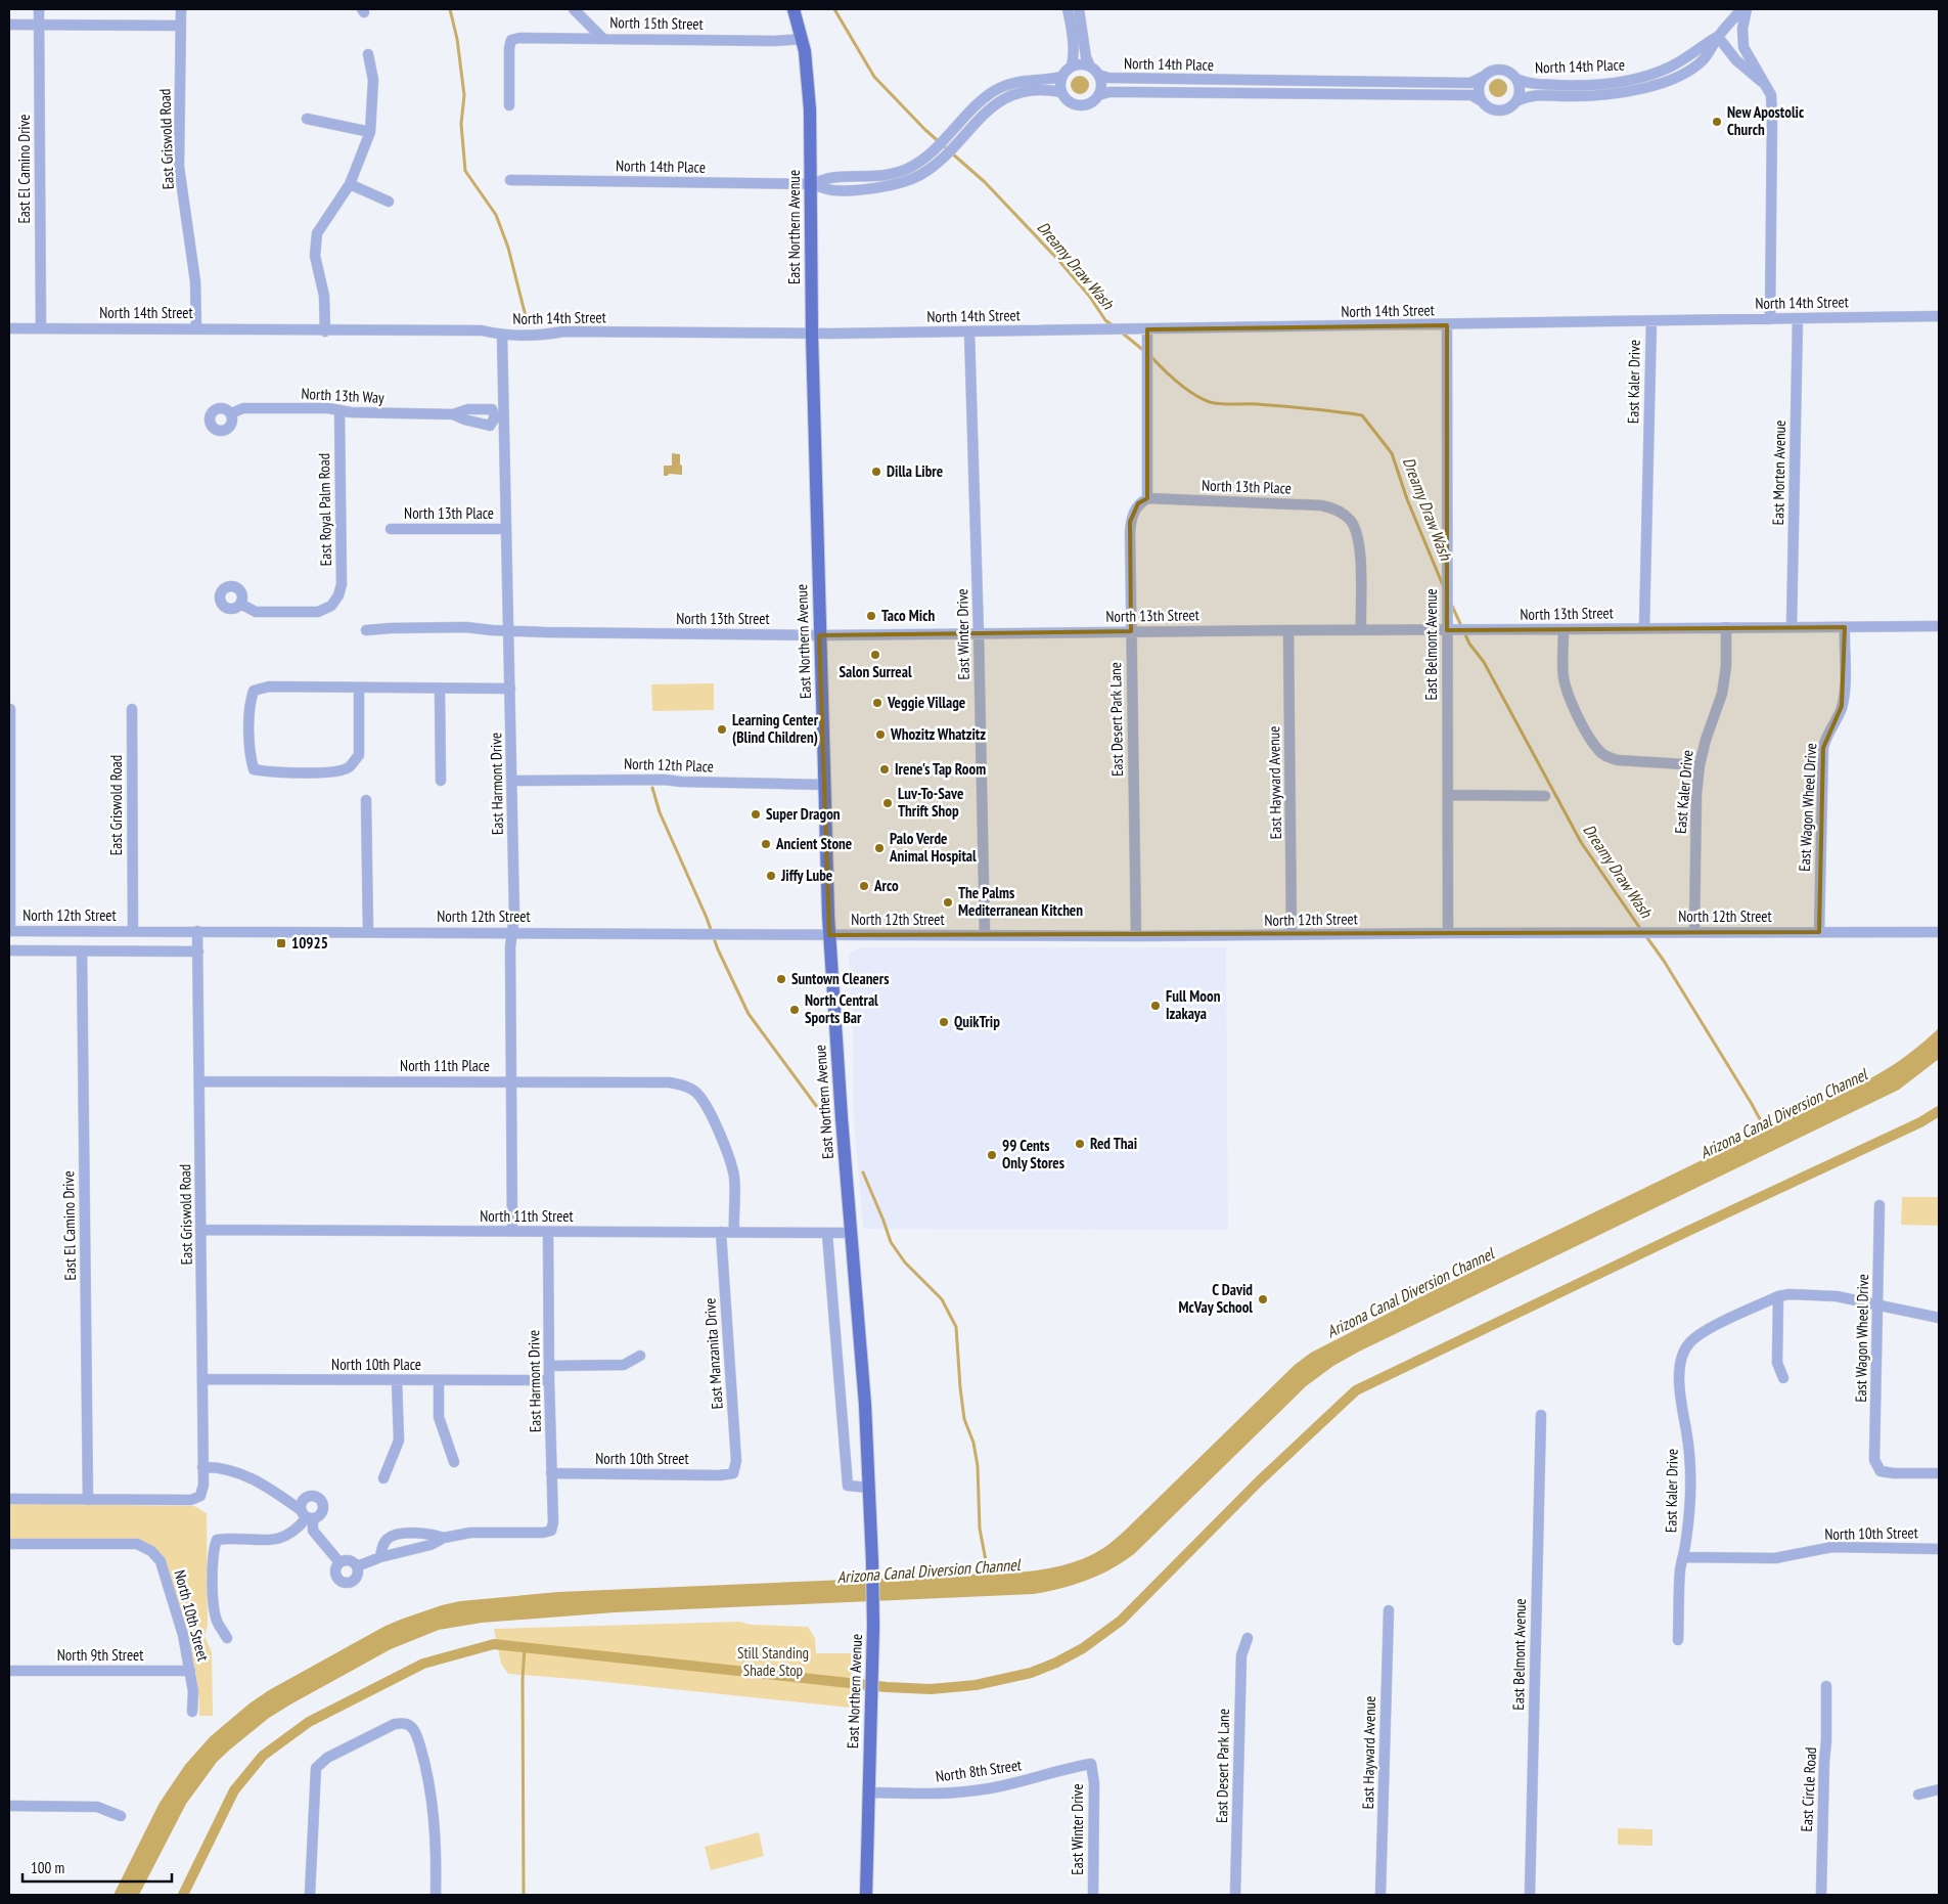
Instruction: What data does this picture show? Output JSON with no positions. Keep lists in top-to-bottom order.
{
  "streets": {
    "main road": ["East Northern Avenue"],
    "street": [
      "North 15th Street",
      "North 14th Place",
      "East Griswold Road",
      "East El Camino Drive",
      "North 14th Street",
      "East Kaler Drive",
      "North 13th Way",
      "East Morten Avenue",
      "North 13th Place",
      "East Royal Palm Road",
      "North 13th Street",
      "East Winter Drive",
      "East Belmont Avenue",
      "East Desert Park Lane",
      "North 12th Place",
      "East Hayward Avenue",
      "East Harmont Drive",
      "East Wagon Wheel Drive",
      "North 12th Street",
      "North 11th Place",
      "North 11th Street",
      "East Manzanita Drive",
      "North 10th Place",
      "North 10th Street",
      "North 9th Street",
      "North 8th Street",
      "East Circle Road"
    ]
  },
  "crossings": [
    ["North 15th Street", "East Northern Avenue"],
    ["North 14th Place", "East Northern Avenue"],
    ["East Griswold Road", "East El Camino Drive"],
    ["East Griswold Road", "North 14th Street"],
    ["East Griswold Road", "North 12th Street"],
    ["East Griswold Road", "North 11th Place"],
    ["East Griswold Road", "North 11th Street"],
    ["East Griswold Road", "North 10th Place"],
    ["East El Camino Drive", "North 14th Street"],
    ["East Northern Avenue", "North 14th Street"],
    ["East Northern Avenue", "North 13th Street"],
    ["East Northern Avenue", "North 12th Place"],
    ["East Northern Avenue", "North 12th Street"],
    ["East Northern Avenue", "North 11th Street"],
    ["East Northern Avenue", "North 8th Street"],
    ["North 14th Street", "East Kaler Drive"],
    ["North 14th Street", "East Morten Avenue"],
    ["North 14th Street", "East Winter Drive"],
    ["North 14th Street", "East Belmont Avenue"],
    ["North 14th Street", "East Desert Park Lane"],
    ["North 14th Street", "East Harmont Drive"],
    ["East Kaler Drive", "North 13th Street"],
    ["East Kaler Drive", "North 12th Street"],
    ["East Kaler Drive", "North 10th Street"],
    ["North 13th Way", "East Royal Palm Road"],
    ["North 13th Way", "East Harmont Drive"],
    ["East Morten Avenue", "North 13th Street"],
    ["North 13th Place", "North 13th Street"],
    ["North 13th Place", "East Desert Park Lane"],
    ["North 13th Place", "East Harmont Drive"],
    ["North 13th Street", "East Winter Drive"],
    ["North 13th Street", "East Belmont Avenue"],
    ["North 13th Street", "East Desert Park Lane"],
    ["North 13th Street", "East Hayward Avenue"],
    ["North 13th Street", "East Harmont Drive"],
    ["North 13th Street", "East Wagon Wheel Drive"],
    ["East Winter Drive", "North 12th Street"],
    ["East Winter Drive", "North 8th Street"],
    ["East Belmont Avenue", "North 12th Street"],
    ["East Desert Park Lane", "North 12th Street"],
    ["North 12th Place", "East Harmont Drive"],
    ["East Hayward Avenue", "North 12th Street"],
    ["East Harmont Drive", "North 12th Street"],
    ["East Harmont Drive", "North 11th Place"],
    ["East Harmont Drive", "North 11th Street"],
    ["East Harmont Drive", "North 10th Place"],
    ["East Harmont Drive", "North 10th Street"],
    ["East Wagon Wheel Drive", "North 12th Street"],
    ["North 11th Place", "North 11th Street"],
    ["North 11th Street", "East Manzanita Drive"],
    ["East Manzanita Drive", "North 10th Street"],
    ["North 10th Street", "North 9th Street"]
  ],
  "water": ["Dreamy Draw Wash", "Arizona Canal Diversion Channel"],
  "parks": ["Still Standing Shade Stop"],
  "places": {
    "other": [
      "New Apostolic Church",
      "Dilla Libre",
      "Taco Mich",
      "Salon Surreal",
      "Veggie Village",
      "Learning Center (Blind Children)",
      "Whozitz Whatzitz",
      "Irene's Tap Room",
      "Luv-To-Save Thrift Shop",
      "Super Dragon",
      "Ancient Stone",
      "Palo Verde Animal Hospital",
      "Jiffy Lube",
      "Arco",
      "The Palms Mediterranean Kitchen",
      "Suntown Cleaners",
      "Full Moon Izakaya",
      "North Central Sports Bar",
      "QuikTrip",
      "Red Thai",
      "99 Cents Only Stores",
      "C David McVay School"
    ],
    "transit": ["10925"]
  },
  "scale_bar": "100 m"
}
